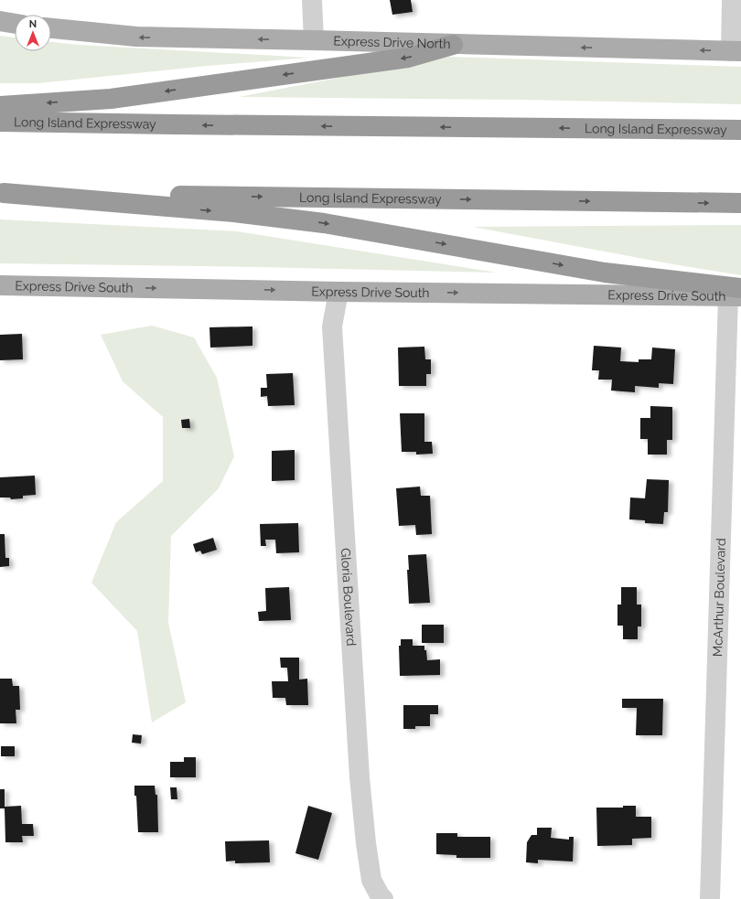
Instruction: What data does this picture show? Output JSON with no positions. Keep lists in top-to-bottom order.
{
  "streets": {
    "highway": ["Long Island Expressway"],
    "main road": ["Express Drive North", "Express Drive South"],
    "street": ["Gloria Boulevard", "McArthur Boulevard"]
  },
  "crossings": [
    ["Express Drive South", "Gloria Boulevard"],
    ["Express Drive South", "McArthur Boulevard"]
  ],
  "one_way": ["Express Drive North", "Express Drive South"],
  "north": "top"
}
